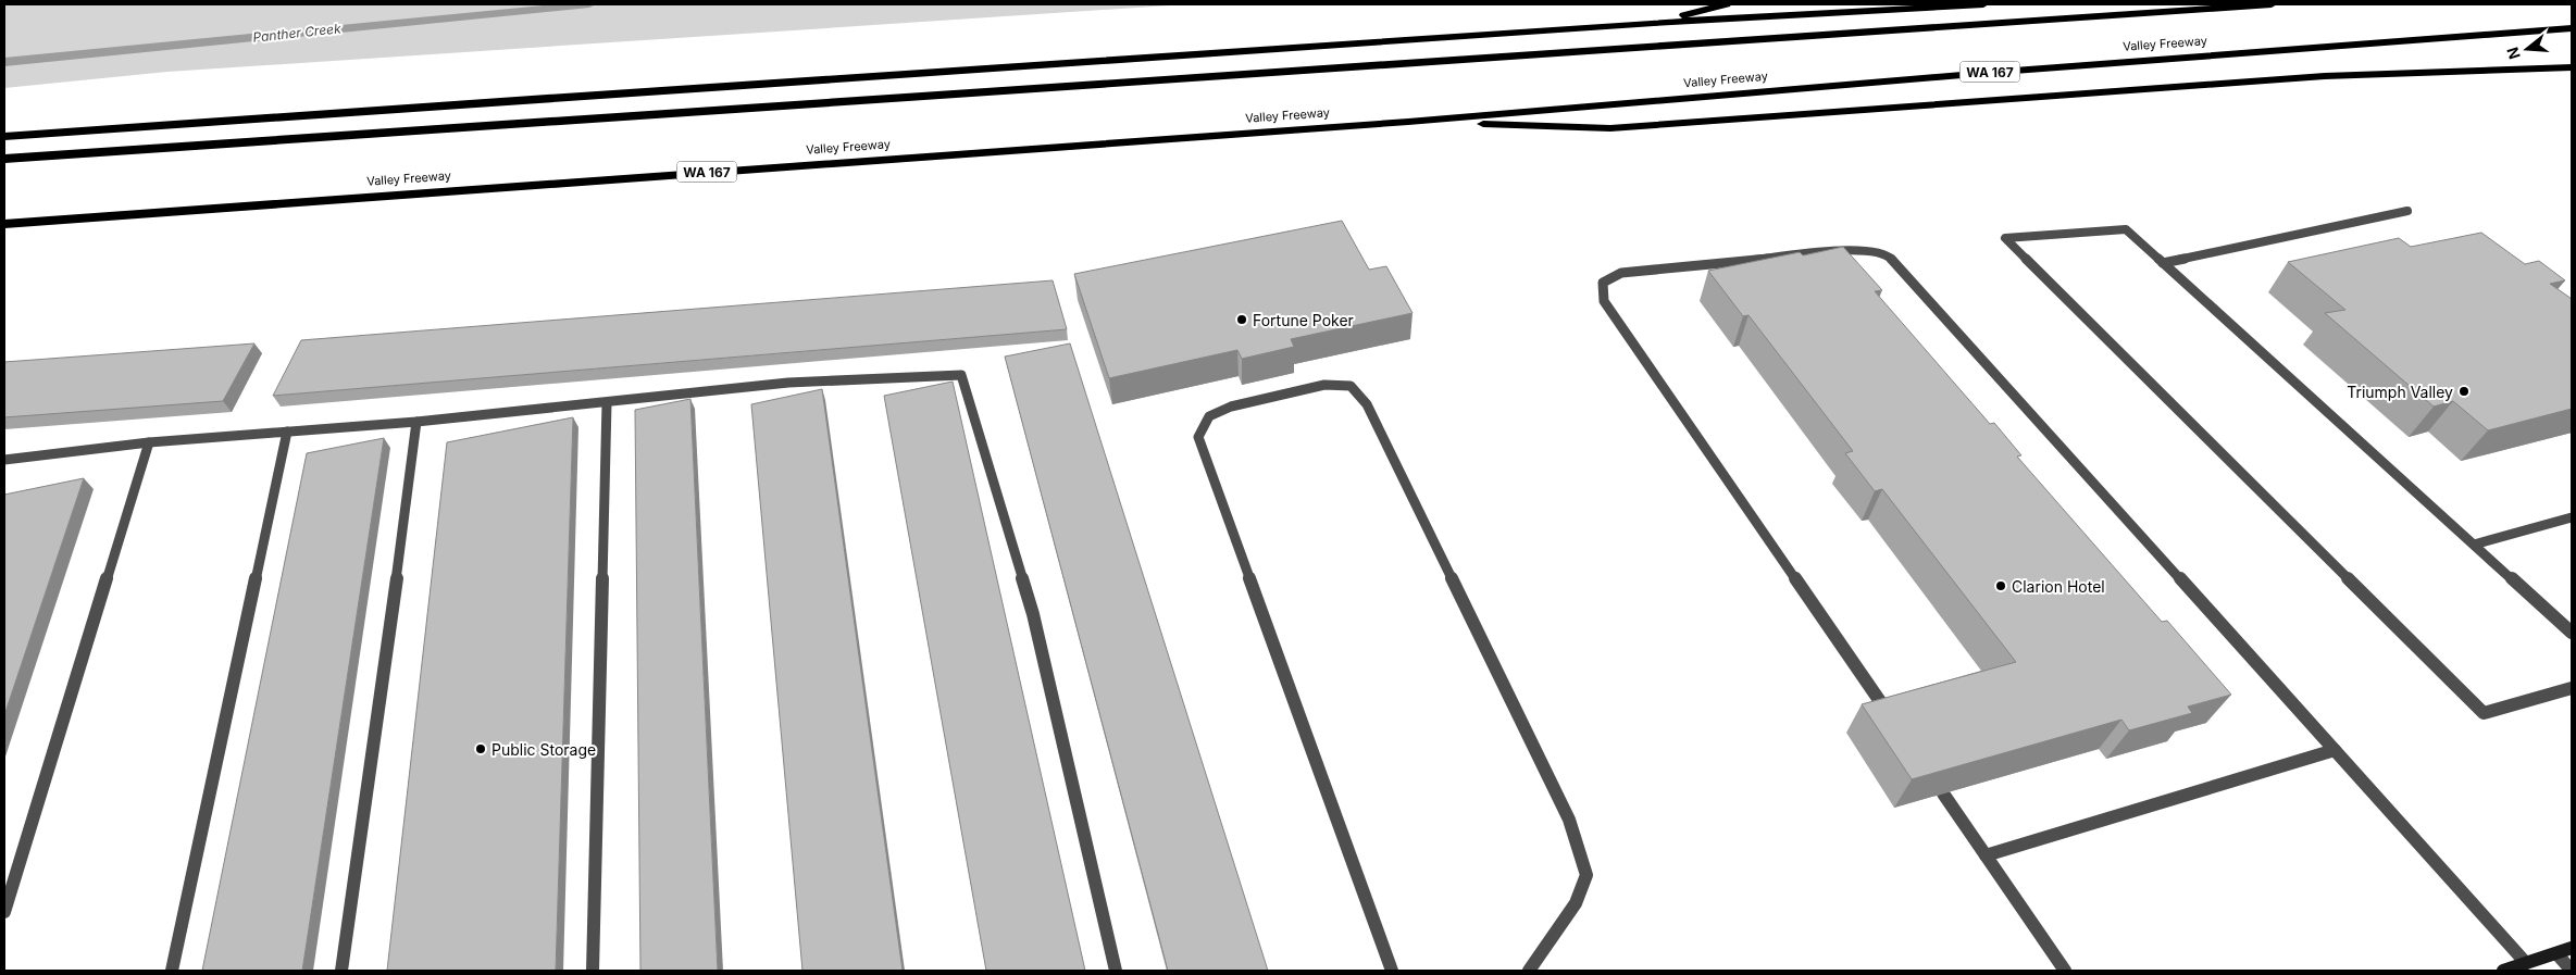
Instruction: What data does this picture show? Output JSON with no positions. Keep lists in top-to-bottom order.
{
  "streets": {
    "highway": ["Valley Freeway", "WA 167"]
  },
  "water": ["Panther Creek"],
  "places": [
    "Fortune Poker",
    "Triumph Valley",
    "Clarion Hotel",
    "Public Storage"
  ],
  "north": "left"
}
